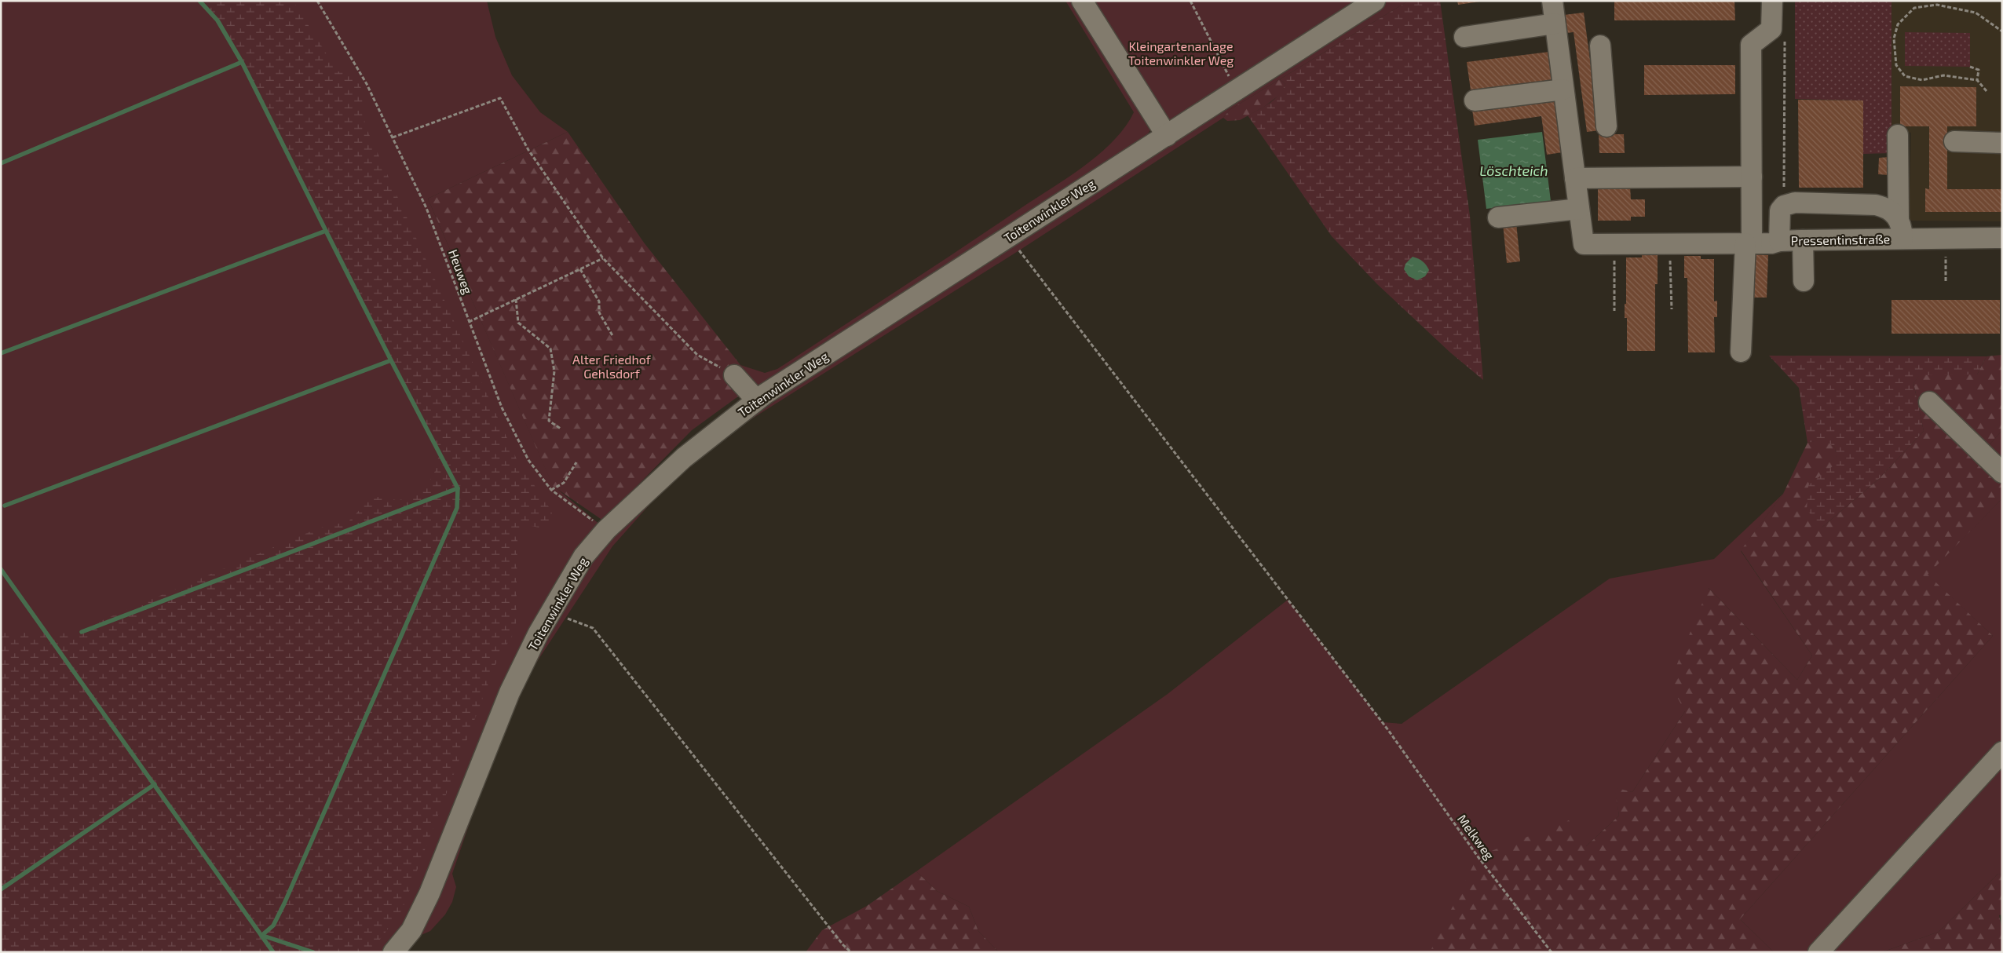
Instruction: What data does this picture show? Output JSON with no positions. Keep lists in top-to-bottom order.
{
  "streets": {
    "street": ["Toitenwinkler Weg", "Pressentinstraße"],
    "path": ["Heuweg", "Melkweg"]
  },
  "crossings": [
    ["Toitenwinkler Weg", "Heuweg"],
    ["Toitenwinkler Weg", "Melkweg"]
  ],
  "water": ["Löschteich"],
  "parks": ["Kleingartenanlage Toitenwinkler Weg", "Alter Friedhof Gehlsdorf"]
}
